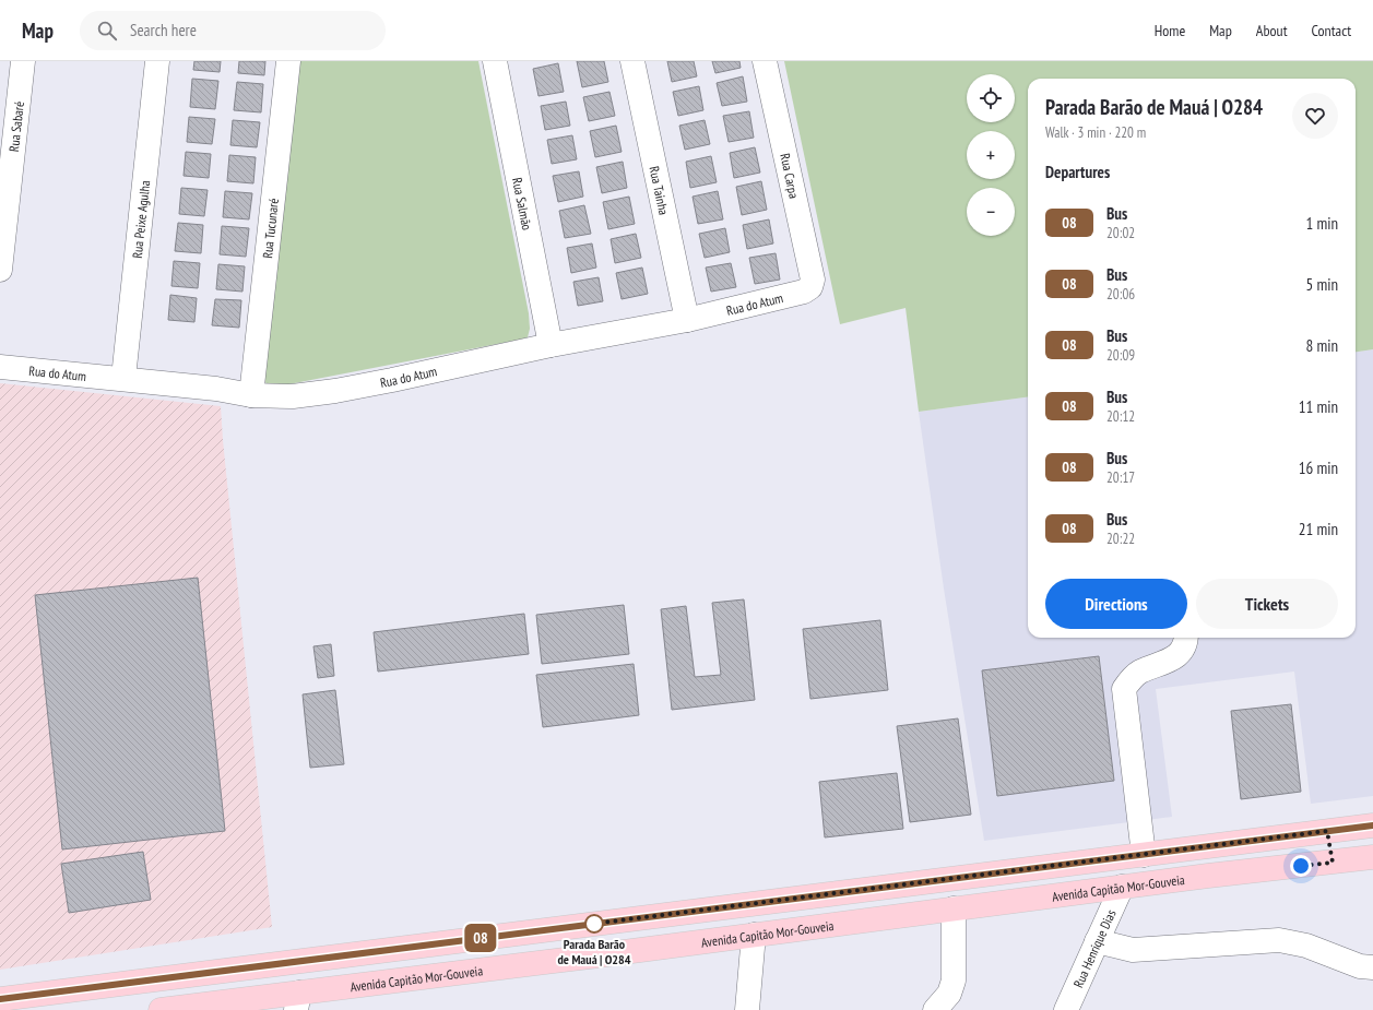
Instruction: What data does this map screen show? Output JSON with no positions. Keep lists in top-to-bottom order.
{
  "streets": {
    "main road": ["Avenida Capitão Mor-Gouveia"],
    "street": [
      "Rua Sabaré",
      "Rua Carpa",
      "Rua Tainha",
      "Rua Salmão",
      "Rua Peixe Agulha",
      "Rua Tucunaré",
      "Rua do Atum",
      "Rua Henrique Dias"
    ]
  },
  "crossings": [
    ["Rua Carpa", "Rua do Atum"],
    ["Rua Tainha", "Rua do Atum"],
    ["Rua Salmão", "Rua do Atum"],
    ["Rua Peixe Agulha", "Rua do Atum"],
    ["Rua Tucunaré", "Rua do Atum"],
    ["Avenida Capitão Mor-Gouveia", "Rua Henrique Dias"]
  ],
  "places": ["Parada Barão de Mauá | O284"],
  "lines": ["bus line 08"],
  "page": {
    "header": "Map",
    "search": "Search here",
    "nav": [
      "Home",
      "Map",
      "About",
      "Contact"
    ],
    "on_map": "08",
    "map_buttons": ["+", "−"],
    "heading": [
      ["Parada Barão de Mauá | O284", "Walk · 3 min · 220 m"],
      "Departures"
    ],
    "list": [
      {
        "mark": "08",
        "name": "Bus",
        "note": "20:02",
        "value": "1 min"
      },
      {
        "mark": "08",
        "name": "Bus",
        "note": "20:06",
        "value": "5 min"
      },
      {
        "mark": "08",
        "name": "Bus",
        "note": "20:09",
        "value": "8 min"
      },
      {
        "mark": "08",
        "name": "Bus",
        "note": "20:12",
        "value": "11 min"
      },
      {
        "mark": "08",
        "name": "Bus",
        "note": "20:17",
        "value": "16 min"
      },
      {
        "mark": "08",
        "name": "Bus",
        "note": "20:22",
        "value": "21 min"
      }
    ],
    "buttons": ["Directions", "Tickets"]
  }
}
